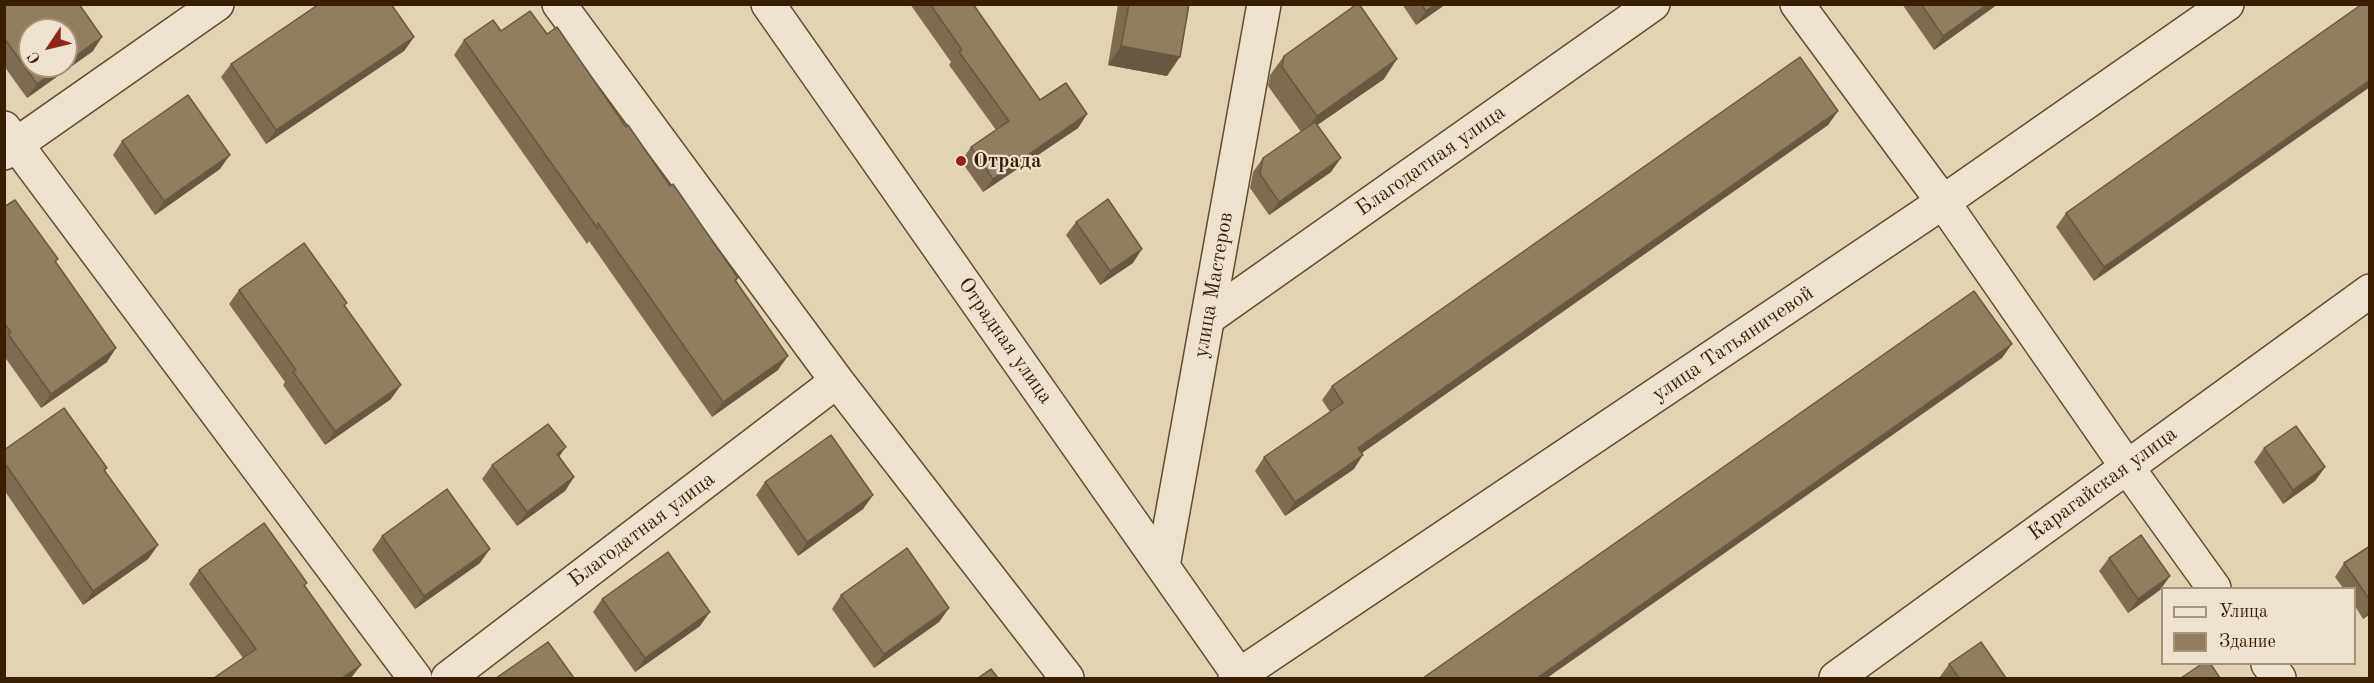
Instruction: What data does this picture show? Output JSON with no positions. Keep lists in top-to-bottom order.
{
  "streets": {
    "street": [
      "Благодатная улица",
      "улица Мастеров",
      "Отрадная улица",
      "улица Татьяничевой",
      "Карагайская улица"
    ]
  },
  "crossings": [
    ["Благодатная улица", "улица Мастеров"],
    ["улица Мастеров", "Отрадная улица"],
    ["Отрадная улица", "улица Татьяничевой"]
  ],
  "places": ["Отрада"],
  "legend": ["Улица", "Здание"],
  "north": "bottom left"
}
